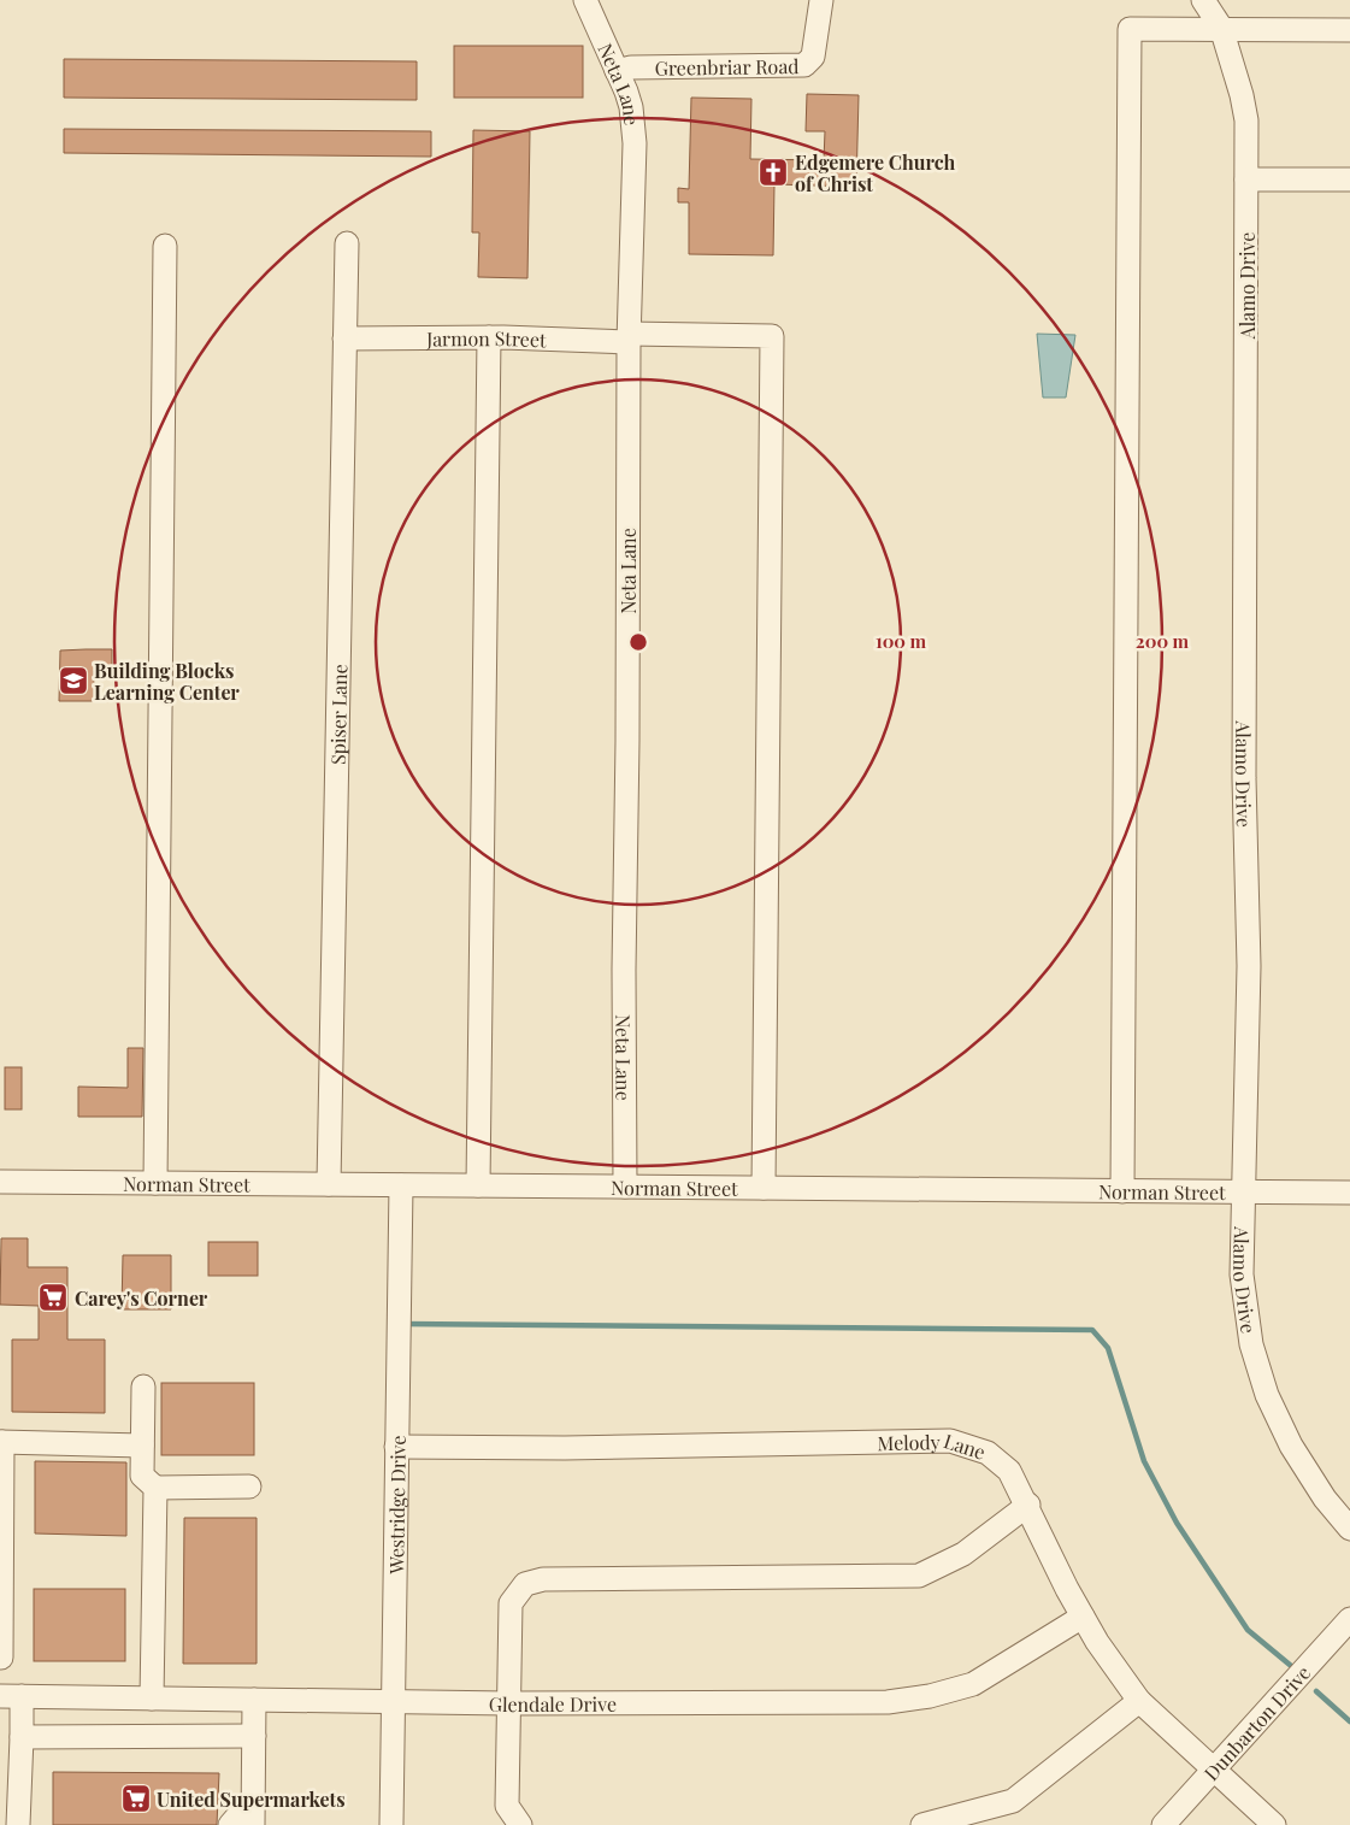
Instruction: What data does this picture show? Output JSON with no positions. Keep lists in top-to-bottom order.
{
  "streets": {
    "street": [
      "Greenbriar Road",
      "Neta Lane",
      "Alamo Drive",
      "Jarmon Street",
      "Spiser Lane",
      "Norman Street",
      "Melody Lane",
      "Westridge Drive",
      "Glendale Drive",
      "Dunbarton Drive"
    ]
  },
  "crossings": [
    ["Greenbriar Road", "Neta Lane"],
    ["Neta Lane", "Jarmon Street"],
    ["Neta Lane", "Norman Street"],
    ["Alamo Drive", "Norman Street"],
    ["Jarmon Street", "Spiser Lane"],
    ["Jarmon Street", "Norman Street"],
    ["Spiser Lane", "Norman Street"],
    ["Norman Street", "Westridge Drive"],
    ["Melody Lane", "Westridge Drive"],
    ["Melody Lane", "Glendale Drive"],
    ["Melody Lane", "Dunbarton Drive"],
    ["Westridge Drive", "Glendale Drive"]
  ],
  "places": {
    "church": ["Edgemere Church of Christ"],
    "school or university": ["Building Blocks Learning Center"],
    "supermarket": ["Carey's Corner", "United Supermarkets"]
  },
  "rings": ["100 m", "200 m"]
}
